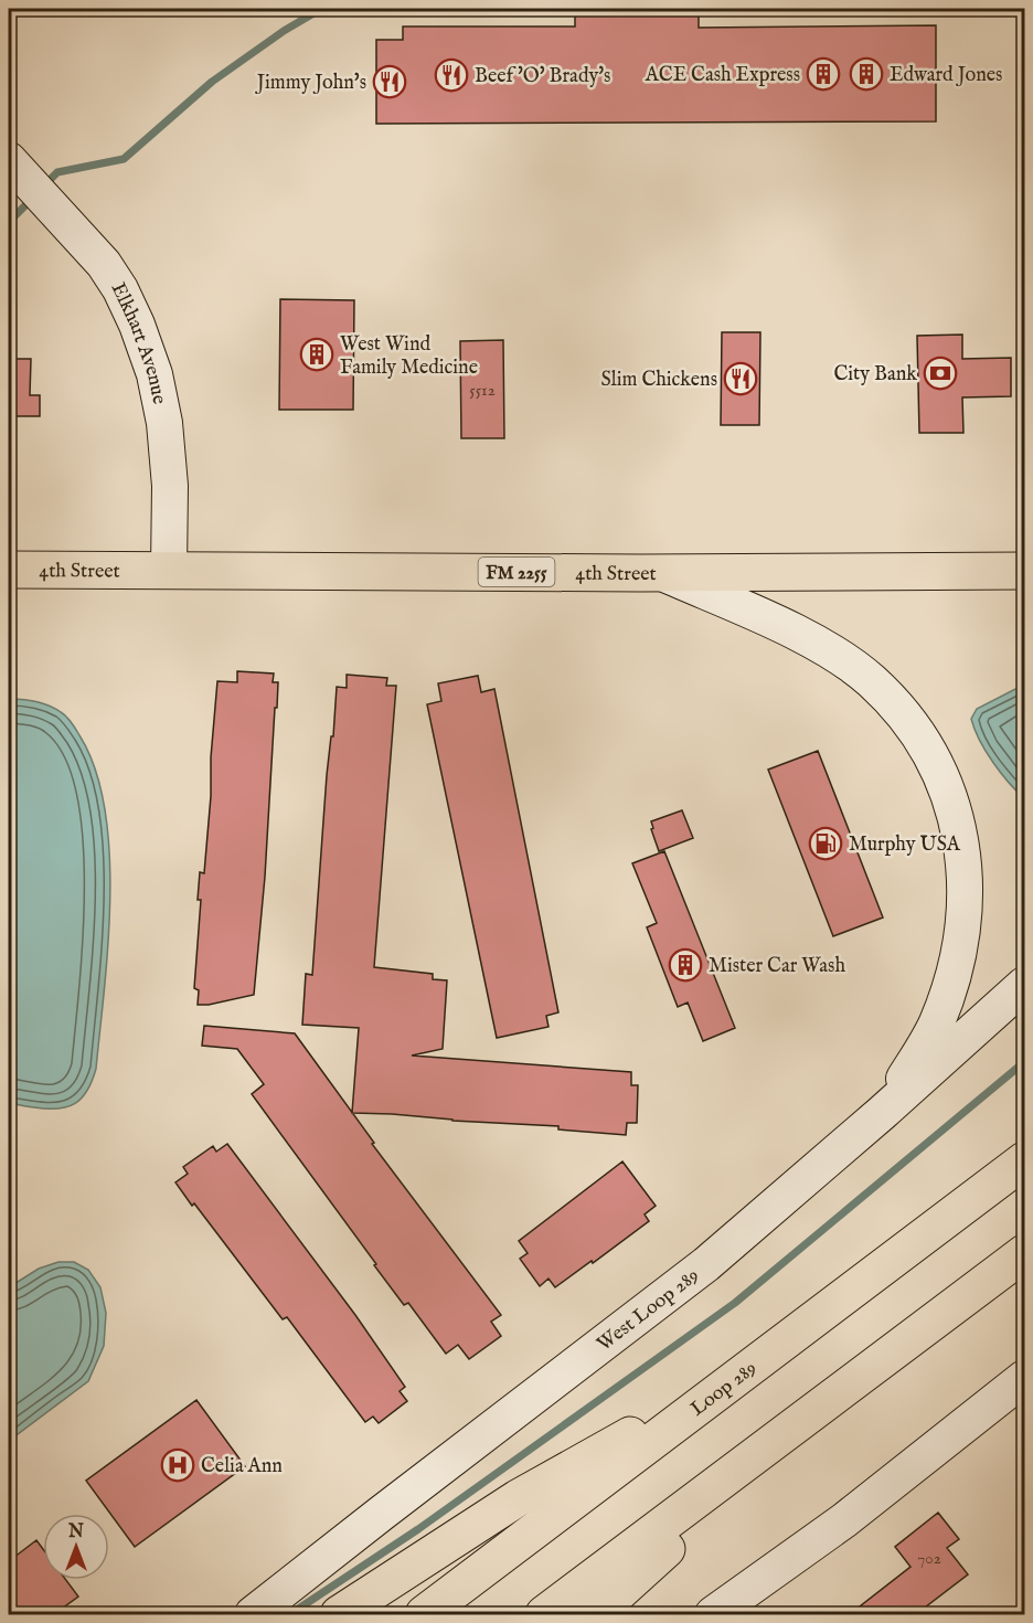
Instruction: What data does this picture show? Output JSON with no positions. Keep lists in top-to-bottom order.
{
  "streets": {
    "main road": [
      "Elkhart Avenue",
      "4th Street",
      "FM 2255",
      "West Loop 289",
      "Loop 289"
    ]
  },
  "crossings": [
    ["Elkhart Avenue", "4th Street"]
  ],
  "places": {
    "building": [
      "ACE Cash Express",
      "Edward Jones",
      "West Wind Family Medicine",
      "Mister Car Wash"
    ],
    "restaurant": ["Beef 'O' Brady's", "Jimmy John's", "Slim Chickens"],
    "bank": ["City Bank"],
    "fuel station": ["Murphy USA"],
    "hospital": ["Celia Ann"]
  },
  "house_numbers": ["5512", "702"],
  "north": "top"
}
